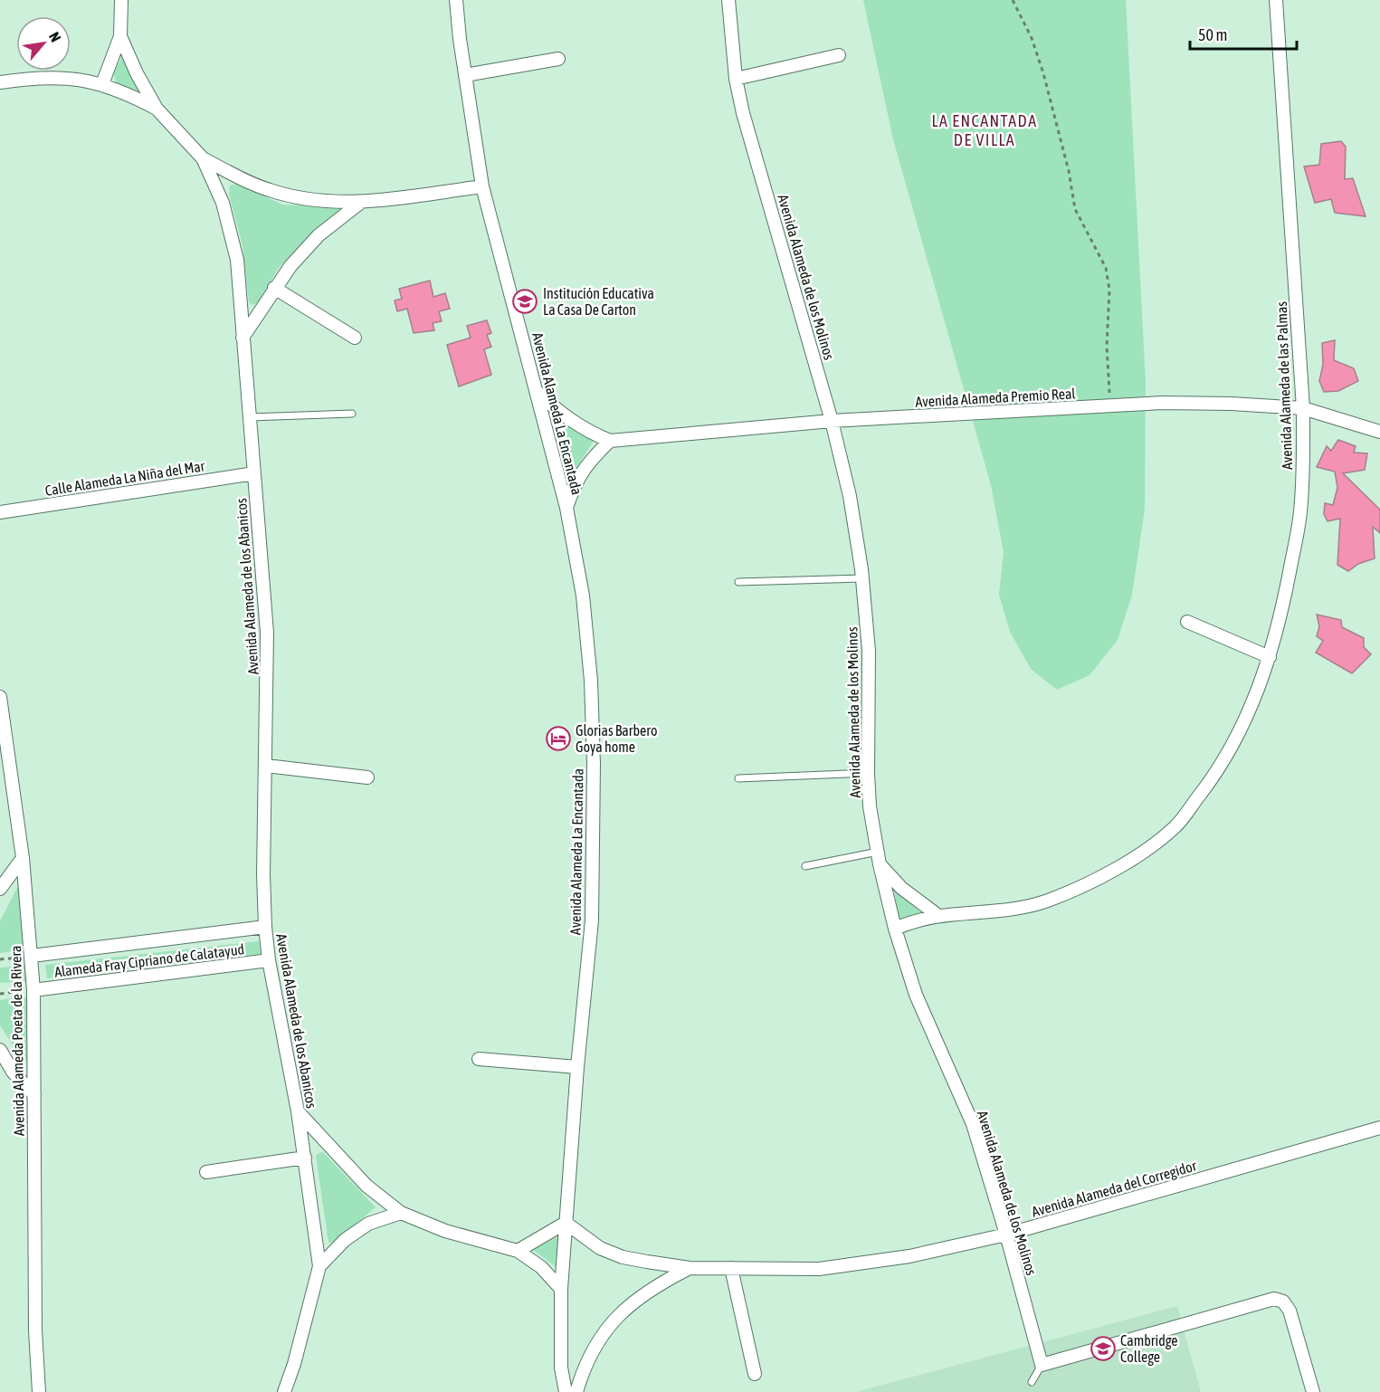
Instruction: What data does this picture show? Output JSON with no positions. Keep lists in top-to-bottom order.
{
  "streets": {
    "street": [
      "Avenida Alameda de los Molinos",
      "Avenida Alameda de las Palmas",
      "Avenida Alameda Premio Real",
      "Avenida Alameda La Encantada",
      "Calle Alameda La Niña del Mar",
      "Avenida Alameda de los Abanicos",
      "Alameda Fray Cipriano de Calatayud",
      "Avenida Alameda Poeta de la Rivera",
      "Avenida Alameda del Corregidor"
    ]
  },
  "crossings": [
    ["Avenida Alameda de los Molinos", "Avenida Alameda de las Palmas"],
    ["Avenida Alameda de los Molinos", "Avenida Alameda Premio Real"],
    ["Avenida Alameda de los Molinos", "Avenida Alameda del Corregidor"],
    ["Avenida Alameda de las Palmas", "Avenida Alameda Premio Real"],
    ["Avenida Alameda Premio Real", "Avenida Alameda La Encantada"],
    ["Avenida Alameda La Encantada", "Avenida Alameda del Corregidor"],
    ["Calle Alameda La Niña del Mar", "Avenida Alameda de los Abanicos"],
    ["Avenida Alameda de los Abanicos", "Alameda Fray Cipriano de Calatayud"],
    ["Alameda Fray Cipriano de Calatayud", "Avenida Alameda Poeta de la Rivera"]
  ],
  "districts": ["LA ENCANTADA DE VILLA"],
  "places": {
    "school or university": ["Institución Educativa La Casa De Carton", "Cambridge College"],
    "hotel": ["Glorias Barbero Goya home"]
  },
  "scale_bar": "50 m",
  "north": "top right"
}
